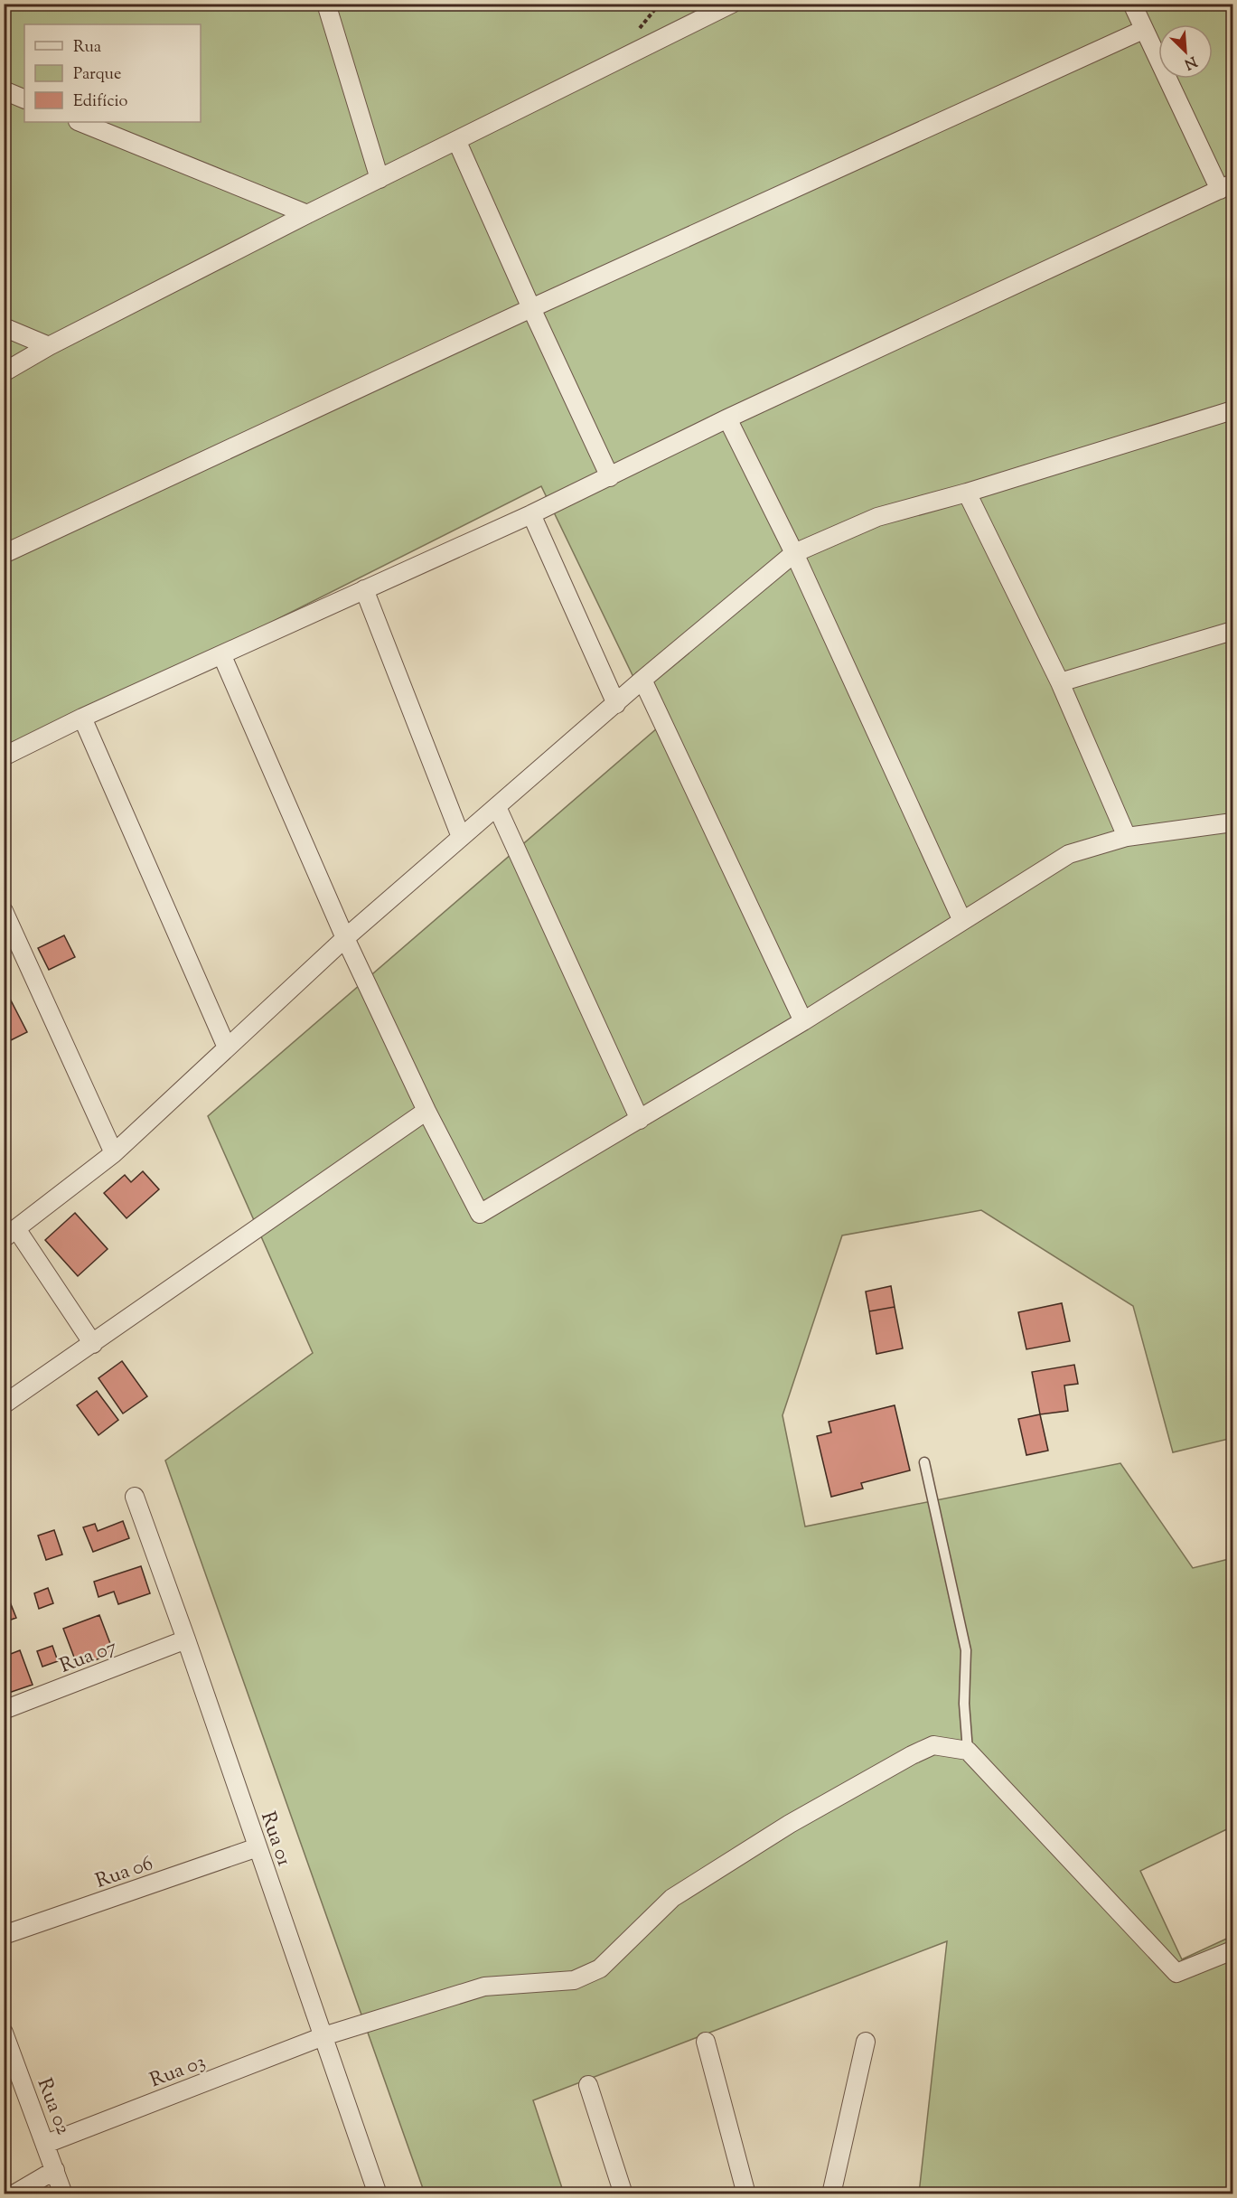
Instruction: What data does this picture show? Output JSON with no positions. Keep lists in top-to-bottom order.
{
  "streets": {
    "street": [
      "Rua 07",
      "Rua 01",
      "Rua 06",
      "Rua 03",
      "Rua 02"
    ]
  },
  "crossings": [
    ["Rua 07", "Rua 01"],
    ["Rua 01", "Rua 06"],
    ["Rua 01", "Rua 03"],
    ["Rua 03", "Rua 02"]
  ],
  "legend": ["Rua", "Parque", "Edifício"],
  "north": "bottom right"
}
